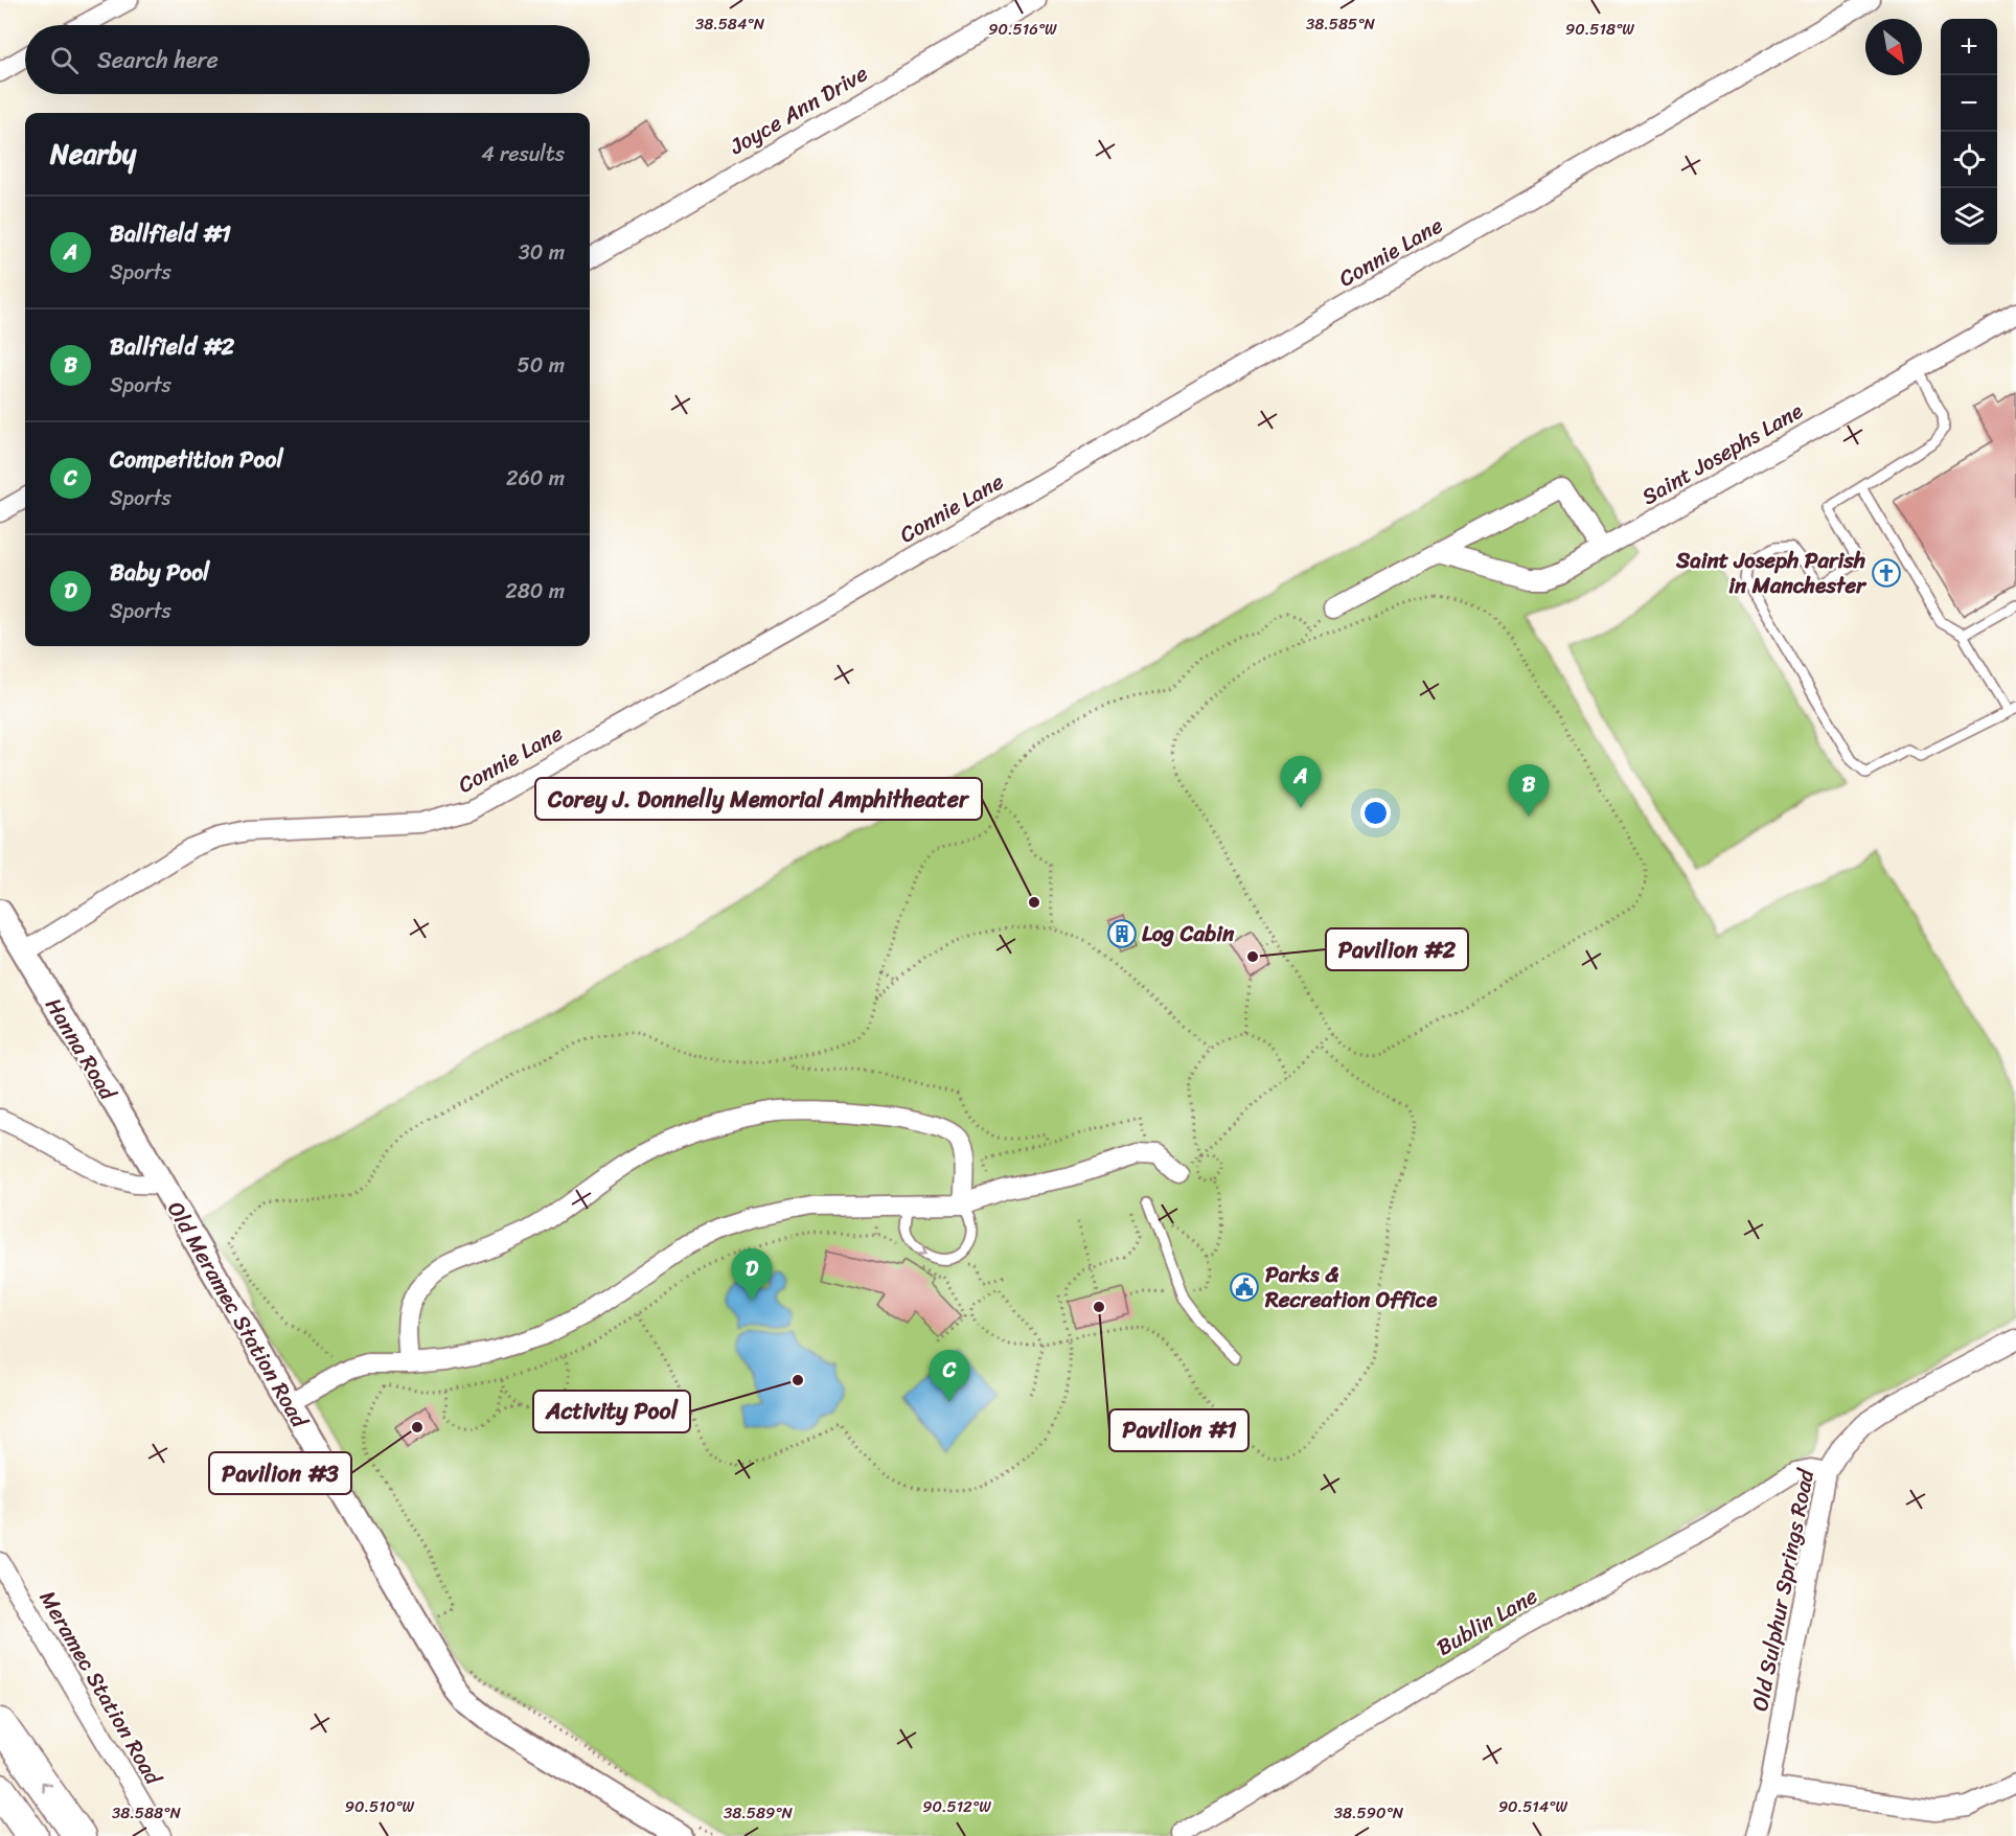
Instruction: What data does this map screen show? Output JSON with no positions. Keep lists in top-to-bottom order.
{
  "streets": {
    "street": [
      "Joyce Ann Drive",
      "Connie Lane",
      "Saint Josephs Lane",
      "Hanna Road",
      "Old Meramec Station Road",
      "Old Sulphur Springs Road",
      "Bublin Lane",
      "Meramec Station Road"
    ]
  },
  "crossings": [
    ["Connie Lane", "Hanna Road"],
    ["Hanna Road", "Old Meramec Station Road"],
    ["Old Sulphur Springs Road", "Bublin Lane"]
  ],
  "places": {
    "church": ["Saint Joseph Parish in Manchester"],
    "other": [
      "Corey J. Donnelly Memorial Amphitheater",
      "Pavilion #2",
      "Pavilion #1",
      "Activity Pool",
      "Pavilion #3"
    ],
    "building": ["Log Cabin"],
    "public building": ["Parks & Recreation Office"]
  },
  "north": "bottom right",
  "page": {
    "map_buttons": ["+", "−"],
    "search": "Search here",
    "heading": ["Nearby", "4 results"],
    "list": [
      {
        "mark": "A",
        "name": "Ballfield #1",
        "note": "Sports",
        "value": "30 m"
      },
      {
        "mark": "B",
        "name": "Ballfield #2",
        "note": "Sports",
        "value": "50 m"
      },
      {
        "mark": "C",
        "name": "Competition Pool",
        "note": "Sports",
        "value": "260 m"
      },
      {
        "mark": "D",
        "name": "Baby Pool",
        "note": "Sports",
        "value": "280 m"
      }
    ],
    "pins": [
      "A",
      "B",
      "D",
      "C"
    ]
  },
  "coordinates": [
    "38.584°N",
    "38.585°N",
    "90.518°W",
    "90.516°W",
    "90.510°W",
    "90.512°W",
    "90.514°W",
    "38.588°N",
    "38.589°N",
    "38.590°N"
  ]
}
